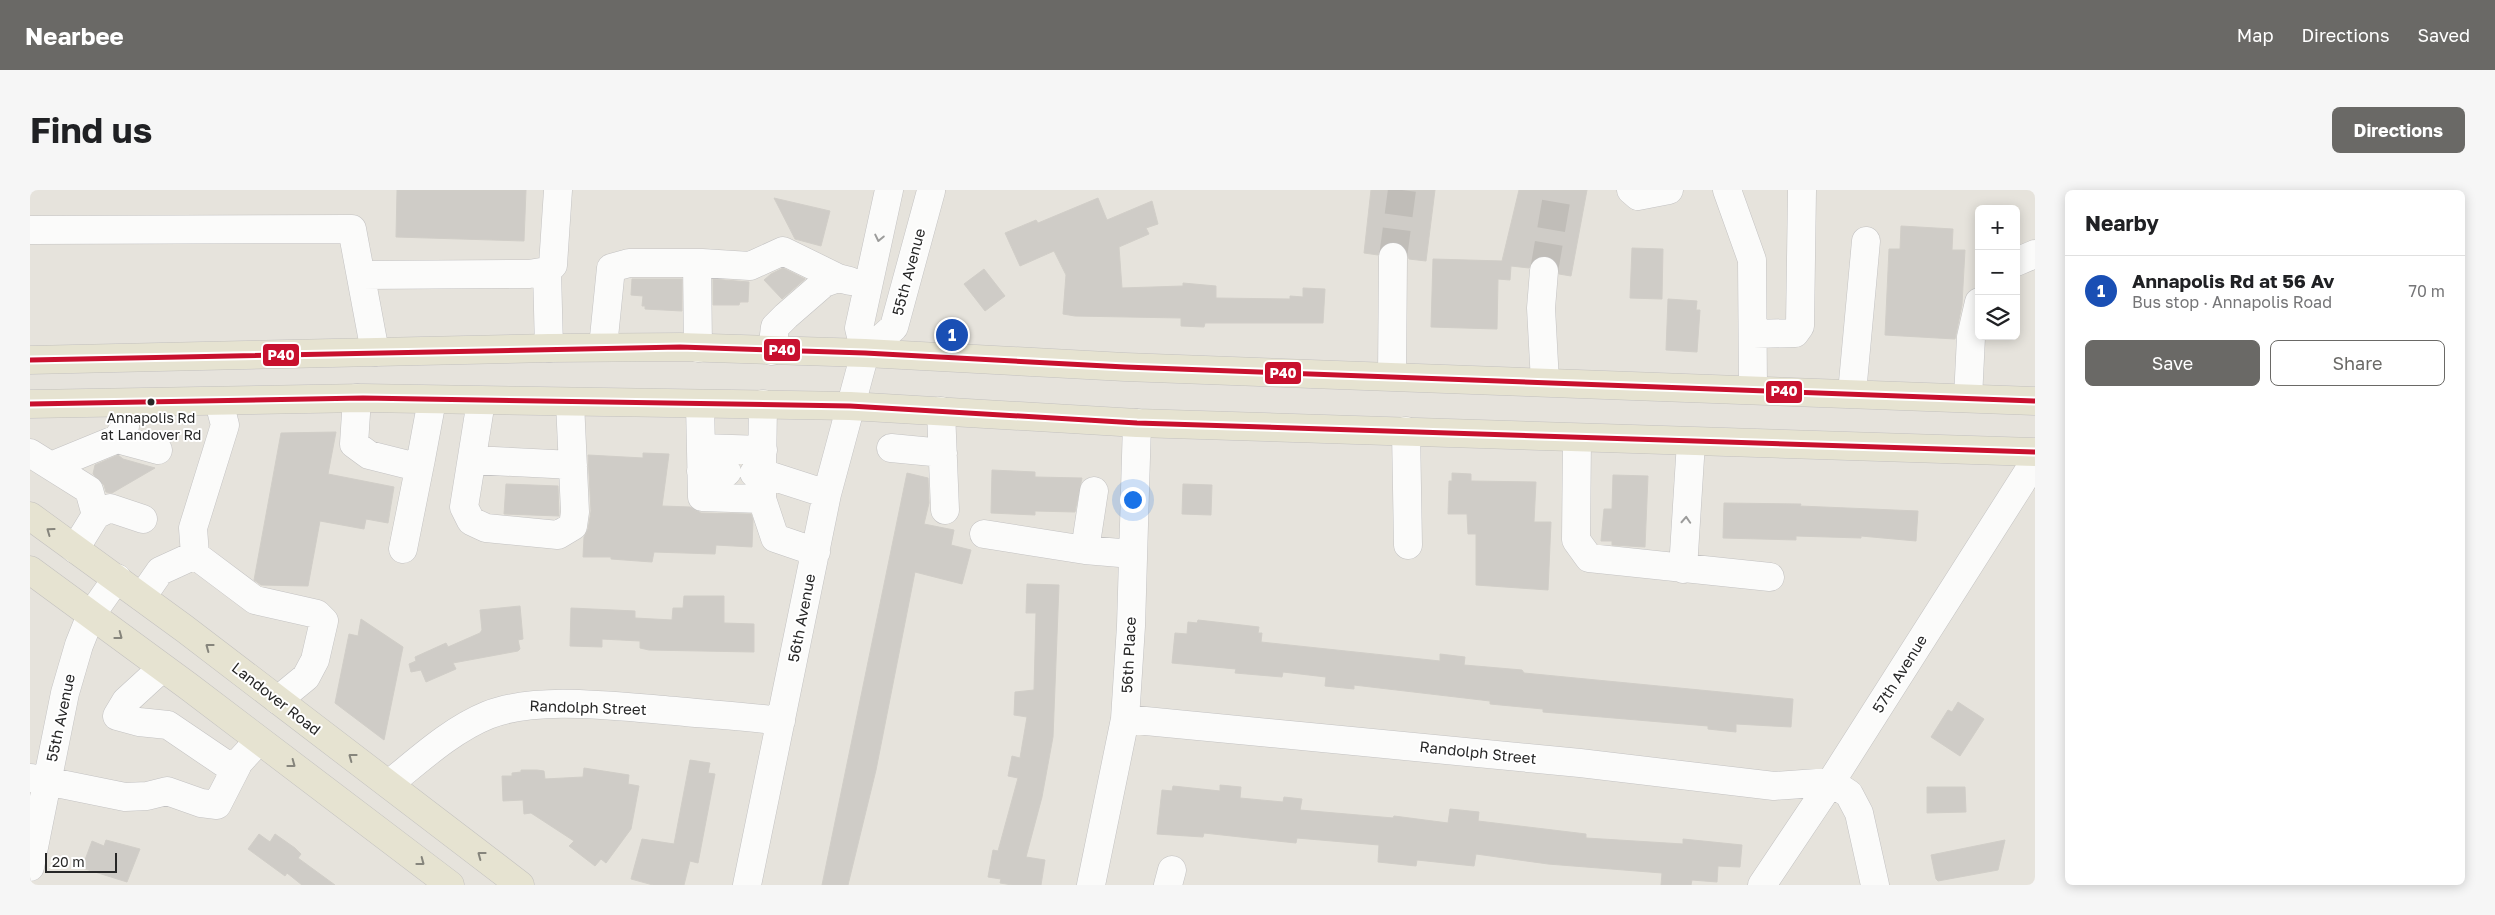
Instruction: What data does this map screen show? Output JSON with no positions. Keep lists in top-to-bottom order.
{
  "streets": {
    "main road": ["Landover Road"],
    "street": [
      "55th Avenue",
      "56th Avenue",
      "56th Place",
      "57th Avenue",
      "Randolph Street"
    ]
  },
  "crossings": [
    ["55th Avenue", "56th Avenue"],
    ["55th Avenue", "Landover Road"],
    ["56th Avenue", "Randolph Street"],
    ["56th Place", "Randolph Street"],
    ["57th Avenue", "Randolph Street"],
    ["Landover Road", "Randolph Street"]
  ],
  "places": ["Annapolis Rd at Landover Rd"],
  "lines": ["transit line P40"],
  "scale_bar": "20 m",
  "page": {
    "header": "Nearbee",
    "nav": ["Map", "Directions", "Saved"],
    "buttons": [
      "Directions",
      ["Save", "Share"]
    ],
    "title": "Find us",
    "heading": "Nearby",
    "map_buttons": ["+", "−"],
    "list": [
      {
        "mark": "1",
        "name": "Annapolis Rd at 56 Av",
        "note": "Bus stop · Annapolis Road",
        "value": "70 m"
      }
    ],
    "pins": "1",
    "scale": "20 m"
  }
}
